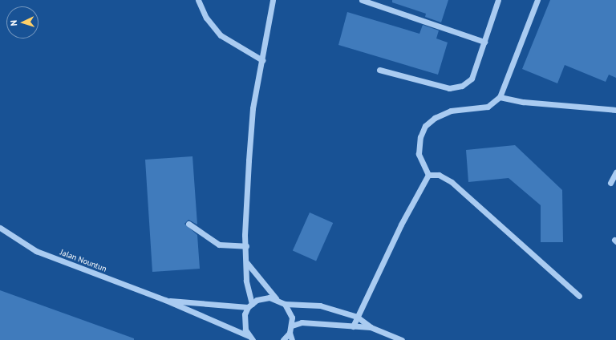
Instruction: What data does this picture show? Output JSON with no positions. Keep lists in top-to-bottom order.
{
  "streets": {
    "street": ["Jalan Nountun"]
  },
  "north": "left"
}
